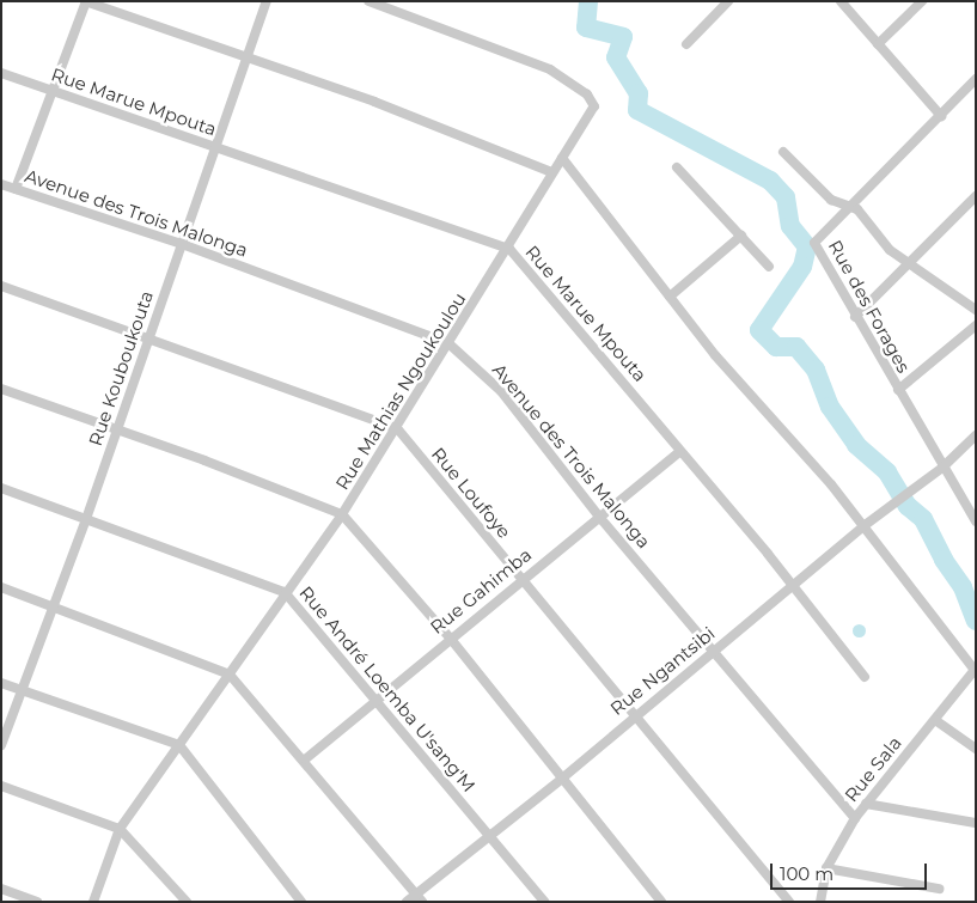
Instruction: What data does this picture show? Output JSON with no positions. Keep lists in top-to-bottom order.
{
  "streets": {
    "street": [
      "Rue Marue Mpouta",
      "Avenue des Trois Malonga",
      "Rue des Forages",
      "Rue Kouboukouta",
      "Rue Mathias Ngoukoulou",
      "Rue Loufoye",
      "Rue Gahimba",
      "Rue Ngantsibi",
      "Rue André Loemba U'sang'M",
      "Rue Sala"
    ]
  },
  "crossings": [
    ["Rue Marue Mpouta", "Rue Kouboukouta"],
    ["Rue Marue Mpouta", "Rue Mathias Ngoukoulou"],
    ["Rue Marue Mpouta", "Rue Gahimba"],
    ["Rue Marue Mpouta", "Rue Ngantsibi"],
    ["Avenue des Trois Malonga", "Rue Kouboukouta"],
    ["Avenue des Trois Malonga", "Rue Mathias Ngoukoulou"],
    ["Avenue des Trois Malonga", "Rue Gahimba"],
    ["Avenue des Trois Malonga", "Rue Ngantsibi"],
    ["Avenue des Trois Malonga", "Rue Sala"],
    ["Rue des Forages", "Rue Ngantsibi"],
    ["Rue Kouboukouta", "Rue André Loemba U'sang'M"],
    ["Rue Mathias Ngoukoulou", "Rue Loufoye"],
    ["Rue Mathias Ngoukoulou", "Rue André Loemba U'sang'M"],
    ["Rue Loufoye", "Rue Gahimba"],
    ["Rue Loufoye", "Rue Ngantsibi"],
    ["Rue Gahimba", "Rue André Loemba U'sang'M"],
    ["Rue Ngantsibi", "Rue André Loemba U'sang'M"]
  ],
  "scale_bar": "100 m"
}
